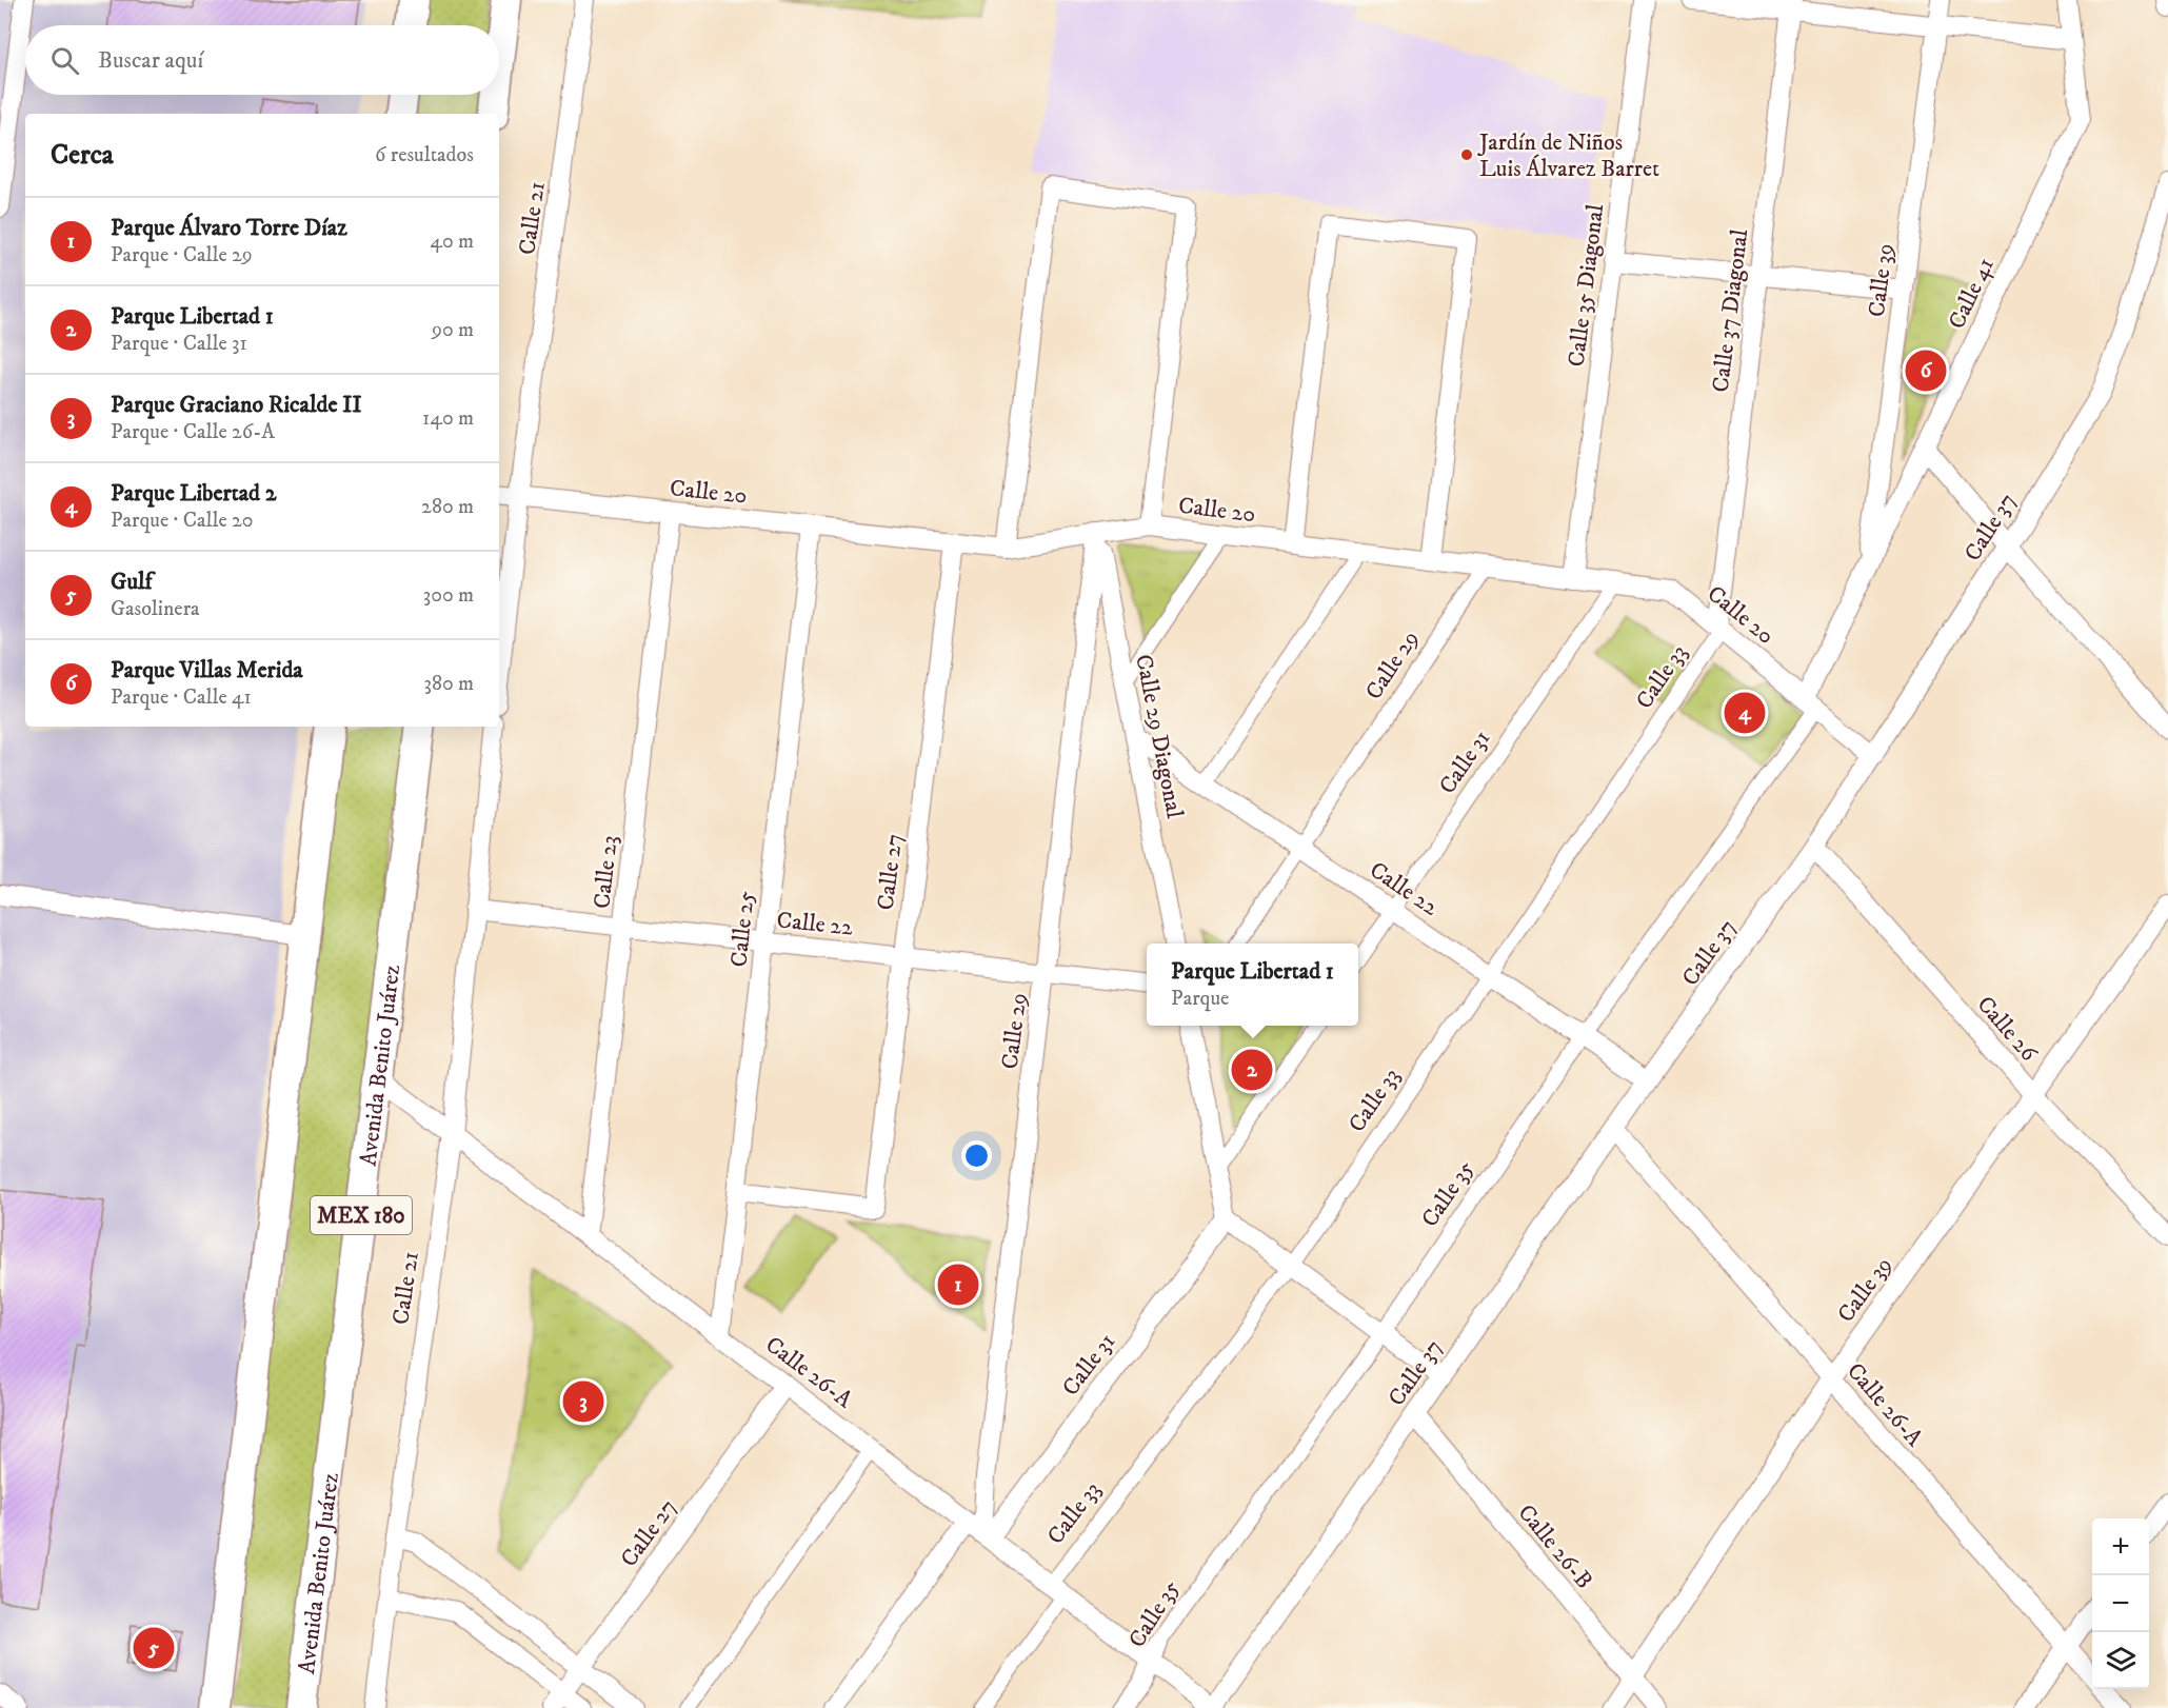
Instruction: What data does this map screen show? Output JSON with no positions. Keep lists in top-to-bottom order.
{
  "streets": {
    "main road": ["Avenida Benito Juárez", "MEX 180"],
    "street": [
      "Calle 21",
      "Calle 39",
      "Calle 35 Diagonal",
      "Calle 41",
      "Calle 37 Diagonal",
      "Calle 20",
      "Calle 37",
      "Calle 29",
      "Calle 33",
      "Calle 29 Diagonal",
      "Calle 31",
      "Calle 23",
      "Calle 27",
      "Calle 22",
      "Calle 25",
      "Calle 26",
      "Calle 35",
      "Calle 26-A",
      "Calle 26-B"
    ]
  },
  "crossings": [
    ["Calle 21", "Calle 20"],
    ["Calle 21", "Calle 22"],
    ["Calle 21", "Calle 26-A"],
    ["Calle 39", "Calle 41"],
    ["Calle 39", "Calle 26"],
    ["Calle 39", "Calle 26-A"],
    ["Calle 39", "Calle 26-B"],
    ["Calle 35 Diagonal", "Calle 20"],
    ["Calle 41", "Calle 20"],
    ["Calle 41", "Calle 35"],
    ["Calle 37 Diagonal", "Calle 20"],
    ["Calle 37 Diagonal", "Calle 33"],
    ["Calle 20", "Calle 37"],
    ["Calle 20", "Calle 29"],
    ["Calle 20", "Calle 33"],
    ["Calle 20", "Calle 29 Diagonal"],
    ["Calle 20", "Calle 31"],
    ["Calle 20", "Calle 23"],
    ["Calle 20", "Calle 27"],
    ["Calle 20", "Calle 25"],
    ["Calle 20", "Calle 35"],
    ["Calle 37", "Calle 22"],
    ["Calle 37", "Calle 26"],
    ["Calle 37", "Calle 26-A"],
    ["Calle 37", "Calle 26-B"],
    ["Calle 29", "Calle 29 Diagonal"],
    ["Calle 29", "Calle 31"],
    ["Calle 29", "Calle 22"],
    ["Calle 29", "Calle 26-A"],
    ["Calle 33", "Calle 22"],
    ["Calle 33", "Calle 26-A"],
    ["Calle 29 Diagonal", "Calle 22"],
    ["Calle 31", "Calle 22"],
    ["Calle 31", "Calle 26-A"],
    ["Calle 23", "Calle 22"],
    ["Calle 23", "Calle 26-A"],
    ["Calle 27", "Calle 22"],
    ["Calle 27", "Calle 25"],
    ["Calle 27", "Calle 26-A"],
    ["Calle 22", "Calle 25"],
    ["Calle 22", "Calle 35"],
    ["Calle 25", "Calle 26-A"],
    ["Avenida Benito Juárez", "Calle 26-A"],
    ["Calle 35", "Calle 26-A"]
  ],
  "places": ["Jardín de Niños Luis Álvarez Barret"],
  "page": {
    "search": "Buscar aquí",
    "heading": ["Cerca", "6 resultados"],
    "list": [
      {
        "mark": "1",
        "name": "Parque Álvaro Torre Díaz",
        "note": "Parque · Calle 29",
        "value": "40 m"
      },
      {
        "mark": "2",
        "name": "Parque Libertad 1",
        "note": "Parque · Calle 31",
        "value": "90 m"
      },
      {
        "mark": "3",
        "name": "Parque Graciano Ricalde II",
        "note": "Parque · Calle 26-A",
        "value": "140 m"
      },
      {
        "mark": "4",
        "name": "Parque Libertad 2",
        "note": "Parque · Calle 20",
        "value": "280 m"
      },
      {
        "mark": "5",
        "name": "Gulf",
        "note": "Gasolinera",
        "value": "300 m"
      },
      {
        "mark": "6",
        "name": "Parque Villas Merida",
        "note": "Parque · Calle 41",
        "value": "380 m"
      }
    ],
    "pins": [
      "6",
      "4",
      "2",
      "1",
      "3",
      "5"
    ],
    "popup": ["Parque Libertad 1", "Parque"],
    "map_buttons": ["+", "−"]
  }
}
